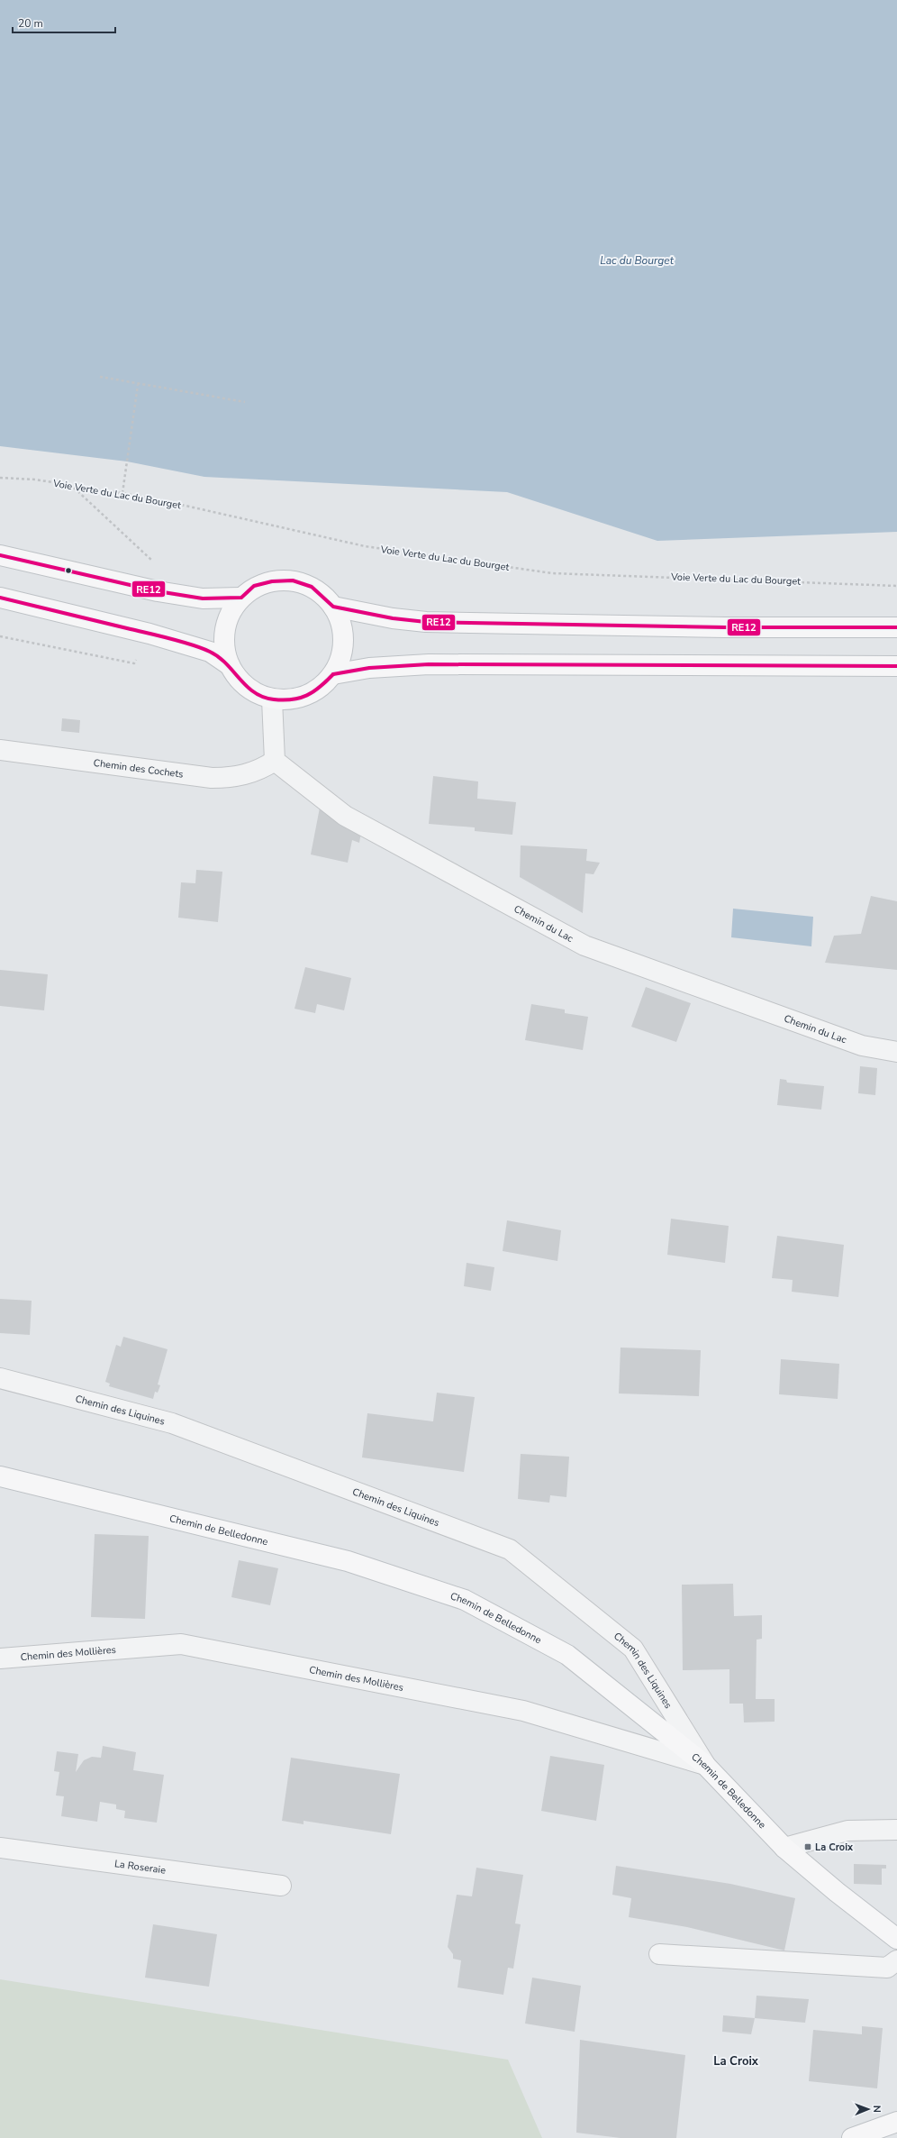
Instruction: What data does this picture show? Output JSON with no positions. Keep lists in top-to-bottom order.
{
  "streets": {
    "main road": ["Chemin de Belledonne"],
    "street": [
      "Chemin des Cochets",
      "Chemin du Lac",
      "Chemin des Liquines",
      "Chemin des Mollières",
      "La Roseraie"
    ],
    "path": ["Voie Verte du Lac du Bourget"]
  },
  "crossings": [
    ["Chemin des Cochets", "Chemin du Lac"],
    ["Chemin des Liquines", "Chemin de Belledonne"],
    ["Chemin des Liquines", "Chemin des Mollières"],
    ["Chemin de Belledonne", "Chemin des Mollières"]
  ],
  "districts": ["La Croix"],
  "water": ["Lac du Bourget"],
  "places": {
    "transit": ["La Croix"]
  },
  "lines": ["transit line RE12"],
  "scale_bar": "20 m",
  "north": "right"
}
